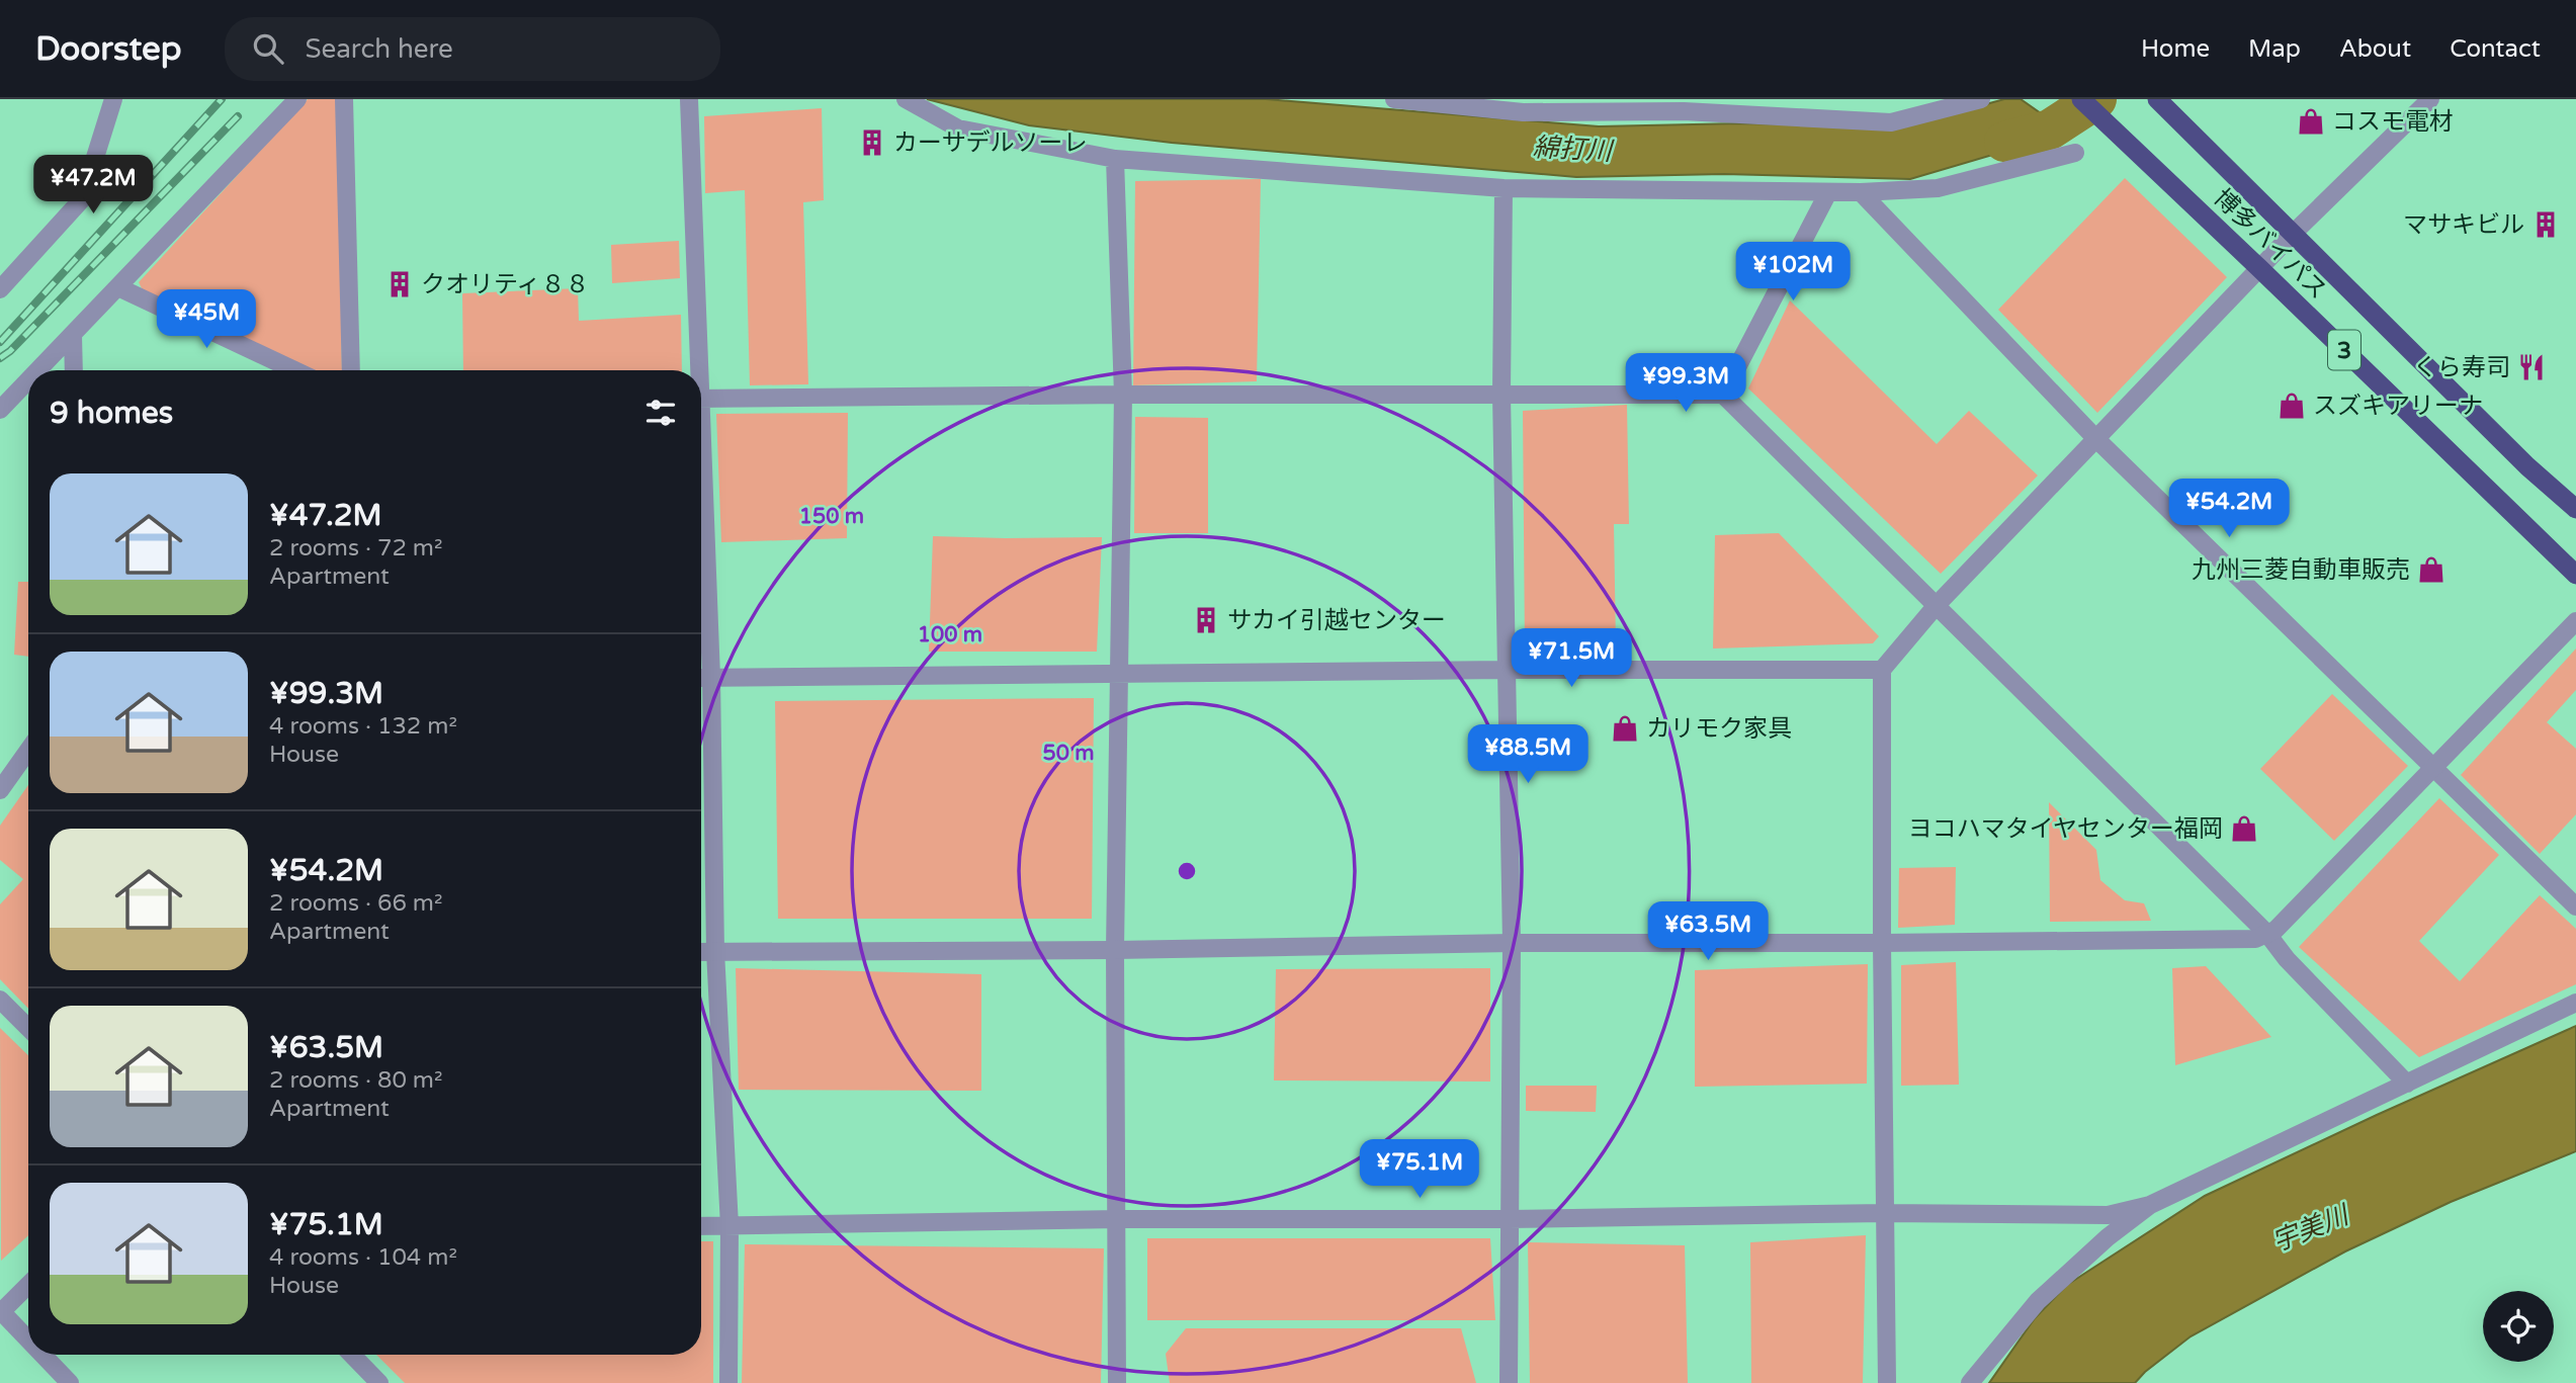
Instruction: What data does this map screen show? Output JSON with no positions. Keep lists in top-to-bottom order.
{
  "streets": {
    "highway": ["博多バイパス", "3"]
  },
  "water": ["綿打川", "宇美川"],
  "places": {
    "shop": [
      "コスモ電材",
      "スズキアリーナ",
      "九州三菱自動車販売",
      "カリモク家具",
      "ヨコハマタイヤセンター福岡"
    ],
    "building": [
      "カーサデルソーレ",
      "マサキビル",
      "クオリティ８８",
      "サカイ引越センター"
    ],
    "restaurant": ["くら寿司"]
  },
  "page": {
    "header": "Doorstep",
    "search": "Search here",
    "nav": [
      "Home",
      "Map",
      "About",
      "Contact"
    ],
    "price": [
      "¥47.2M",
      "¥102M",
      "¥45M",
      "¥99.3M",
      "¥54.2M",
      "¥71.5M",
      "¥88.5M",
      "¥63.5M",
      "¥75.1M"
    ],
    "heading": "9 homes",
    "list": [
      {
        "name": "¥47.2M",
        "note": "2 rooms · 72 m² · Apartment"
      },
      {
        "name": "¥99.3M",
        "note": "4 rooms · 132 m² · House"
      },
      {
        "name": "¥54.2M",
        "note": "2 rooms · 66 m² · Apartment"
      },
      {
        "name": "¥63.5M",
        "note": "2 rooms · 80 m² · Apartment"
      },
      {
        "name": "¥75.1M",
        "note": "4 rooms · 104 m² · House"
      }
    ]
  },
  "rings": ["150 m", "100 m", "50 m"]
}
